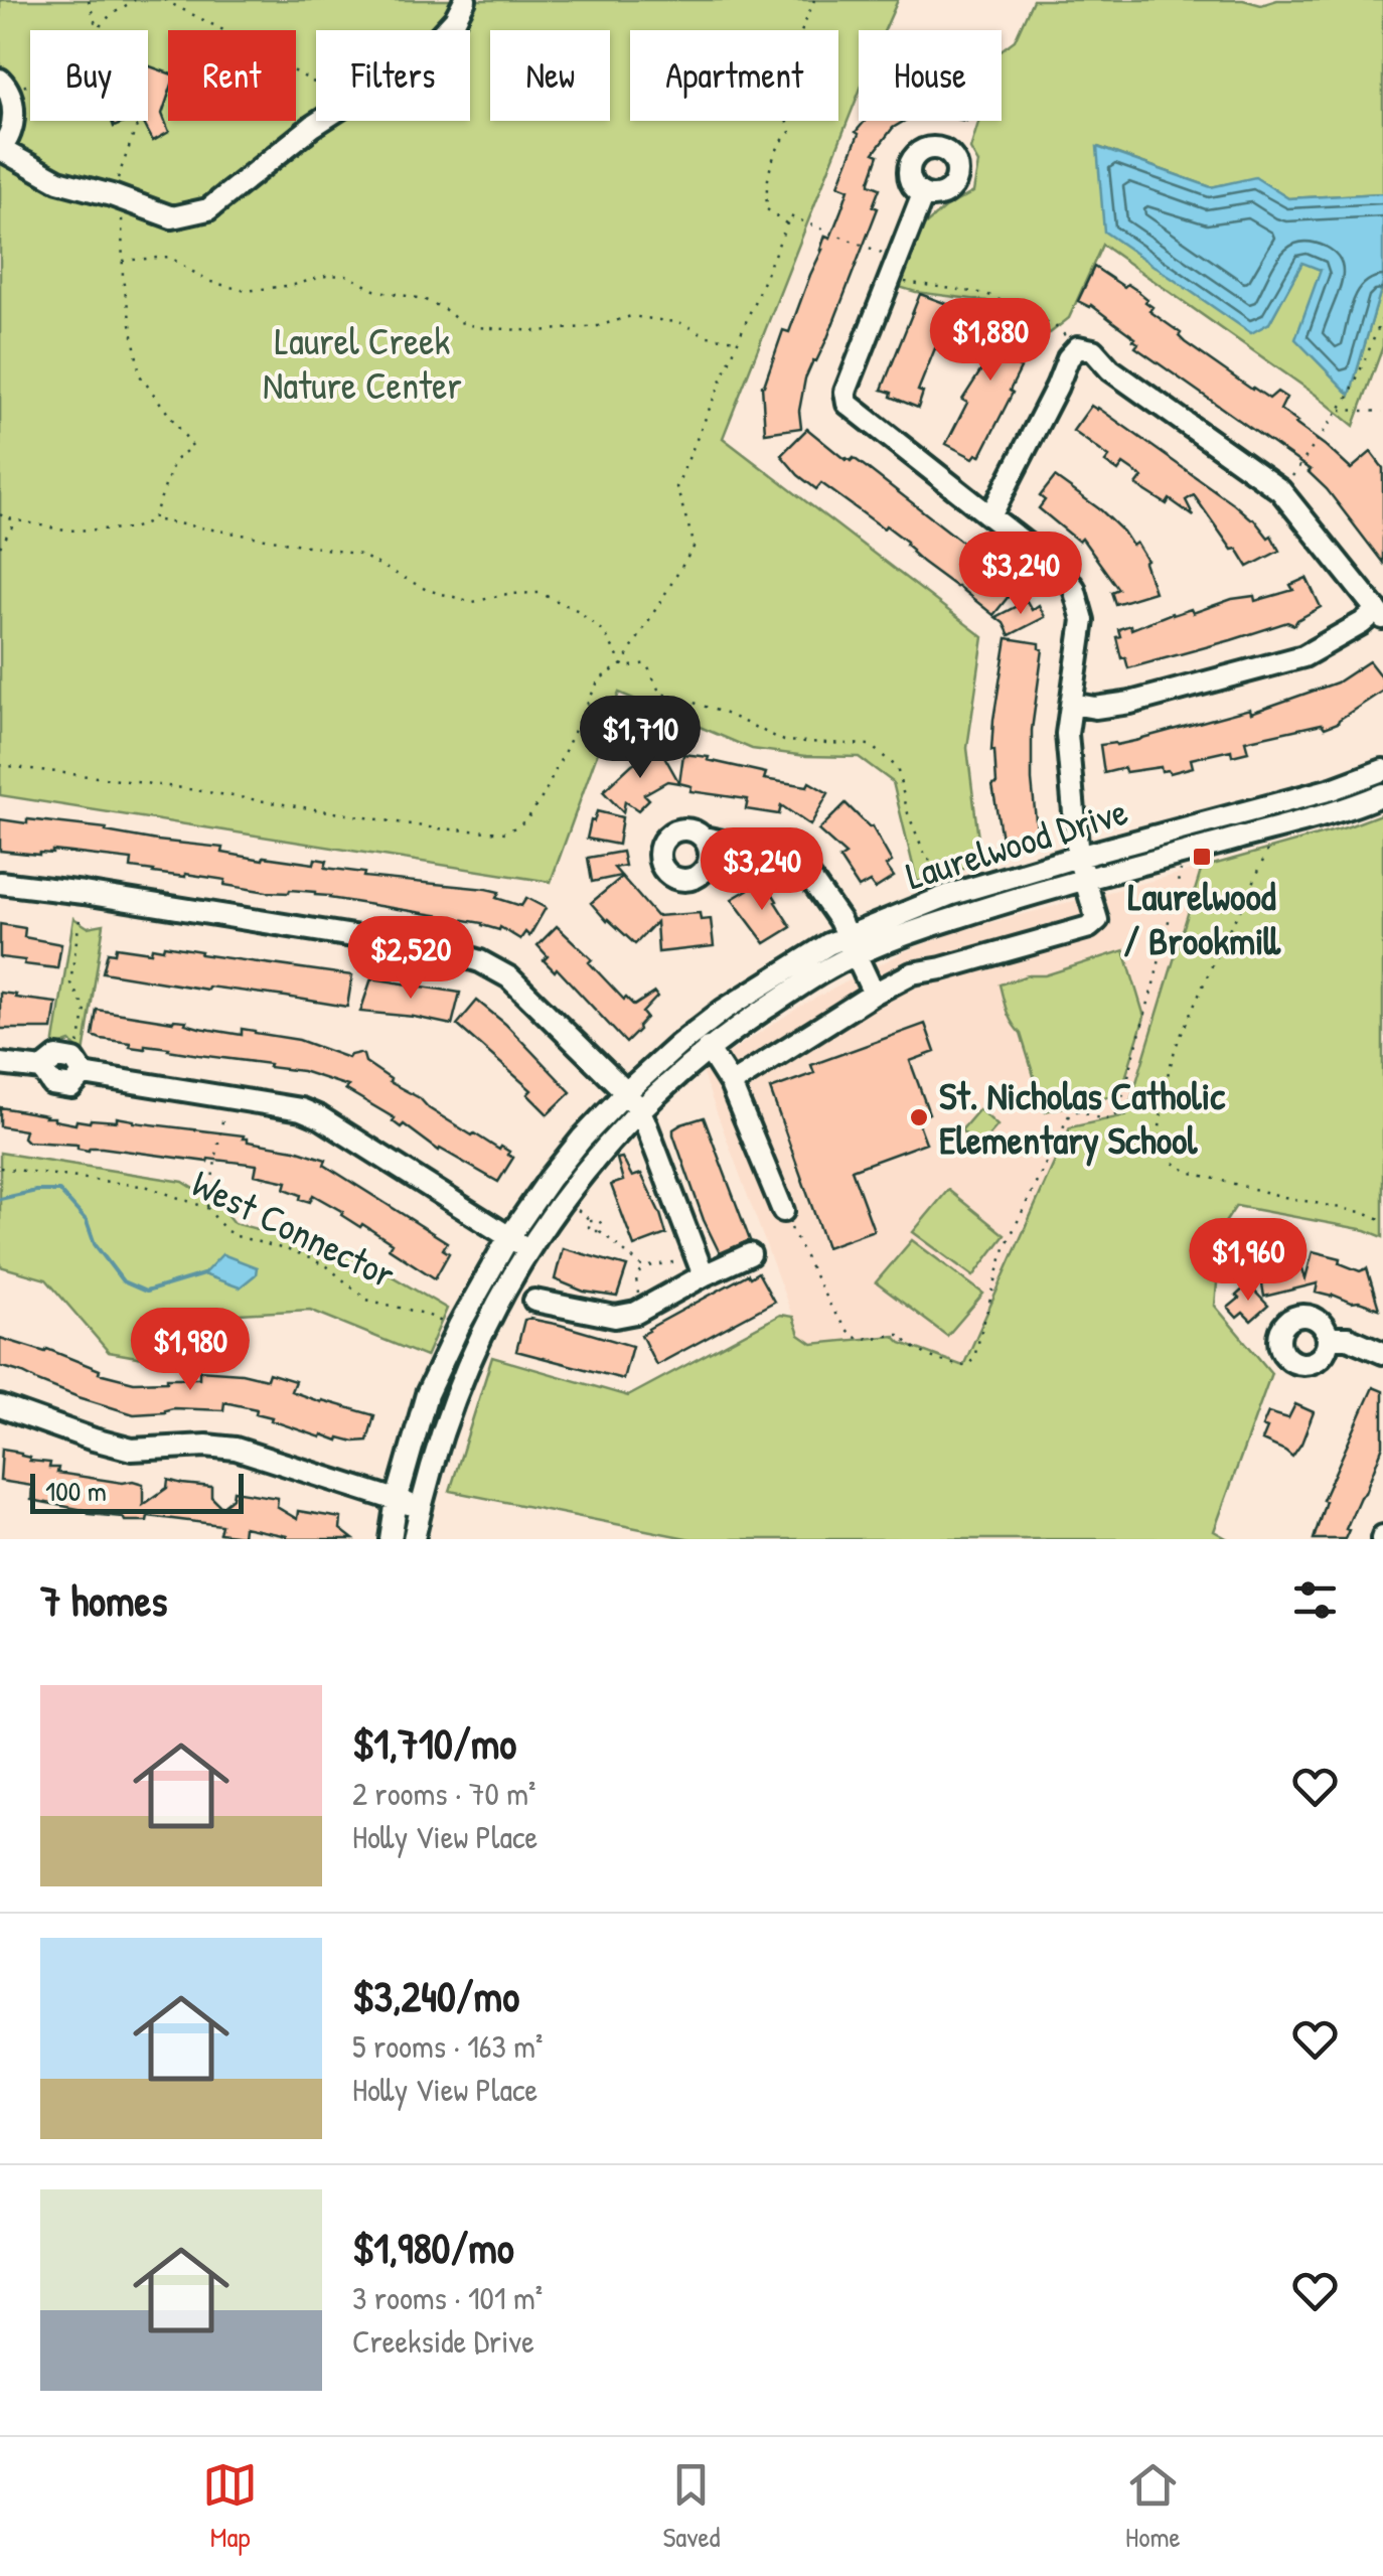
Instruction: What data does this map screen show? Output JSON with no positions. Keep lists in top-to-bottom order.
{
  "streets": {
    "street": ["Laurelwood Drive"],
    "path": ["West Connector"]
  },
  "parks": ["Laurel Creek Nature Center"],
  "places": {
    "transit": ["Laurelwood / Brookmill"],
    "other": ["St. Nicholas Catholic Elementary School"]
  },
  "scale_bar": "100 m",
  "page": {
    "chip": [
      "Buy",
      "Rent",
      "Filters",
      "New",
      "Apartment",
      "House"
    ],
    "price": [
      "$1,880",
      "$3,240",
      "$1,710",
      "$3,240",
      "$2,520",
      "$1,960",
      "$1,980"
    ],
    "scale": "100 m",
    "heading": "7 homes",
    "list": [
      {
        "name": "$1,710/mo",
        "note": "2 rooms · 70 m² · Holly View Place"
      },
      {
        "name": "$3,240/mo",
        "note": "5 rooms · 163 m² · Holly View Place"
      },
      {
        "name": "$1,980/mo",
        "note": "3 rooms · 101 m² · Creekside Drive"
      }
    ],
    "tabs": ["Map", "Saved", "Home"]
  }
}
